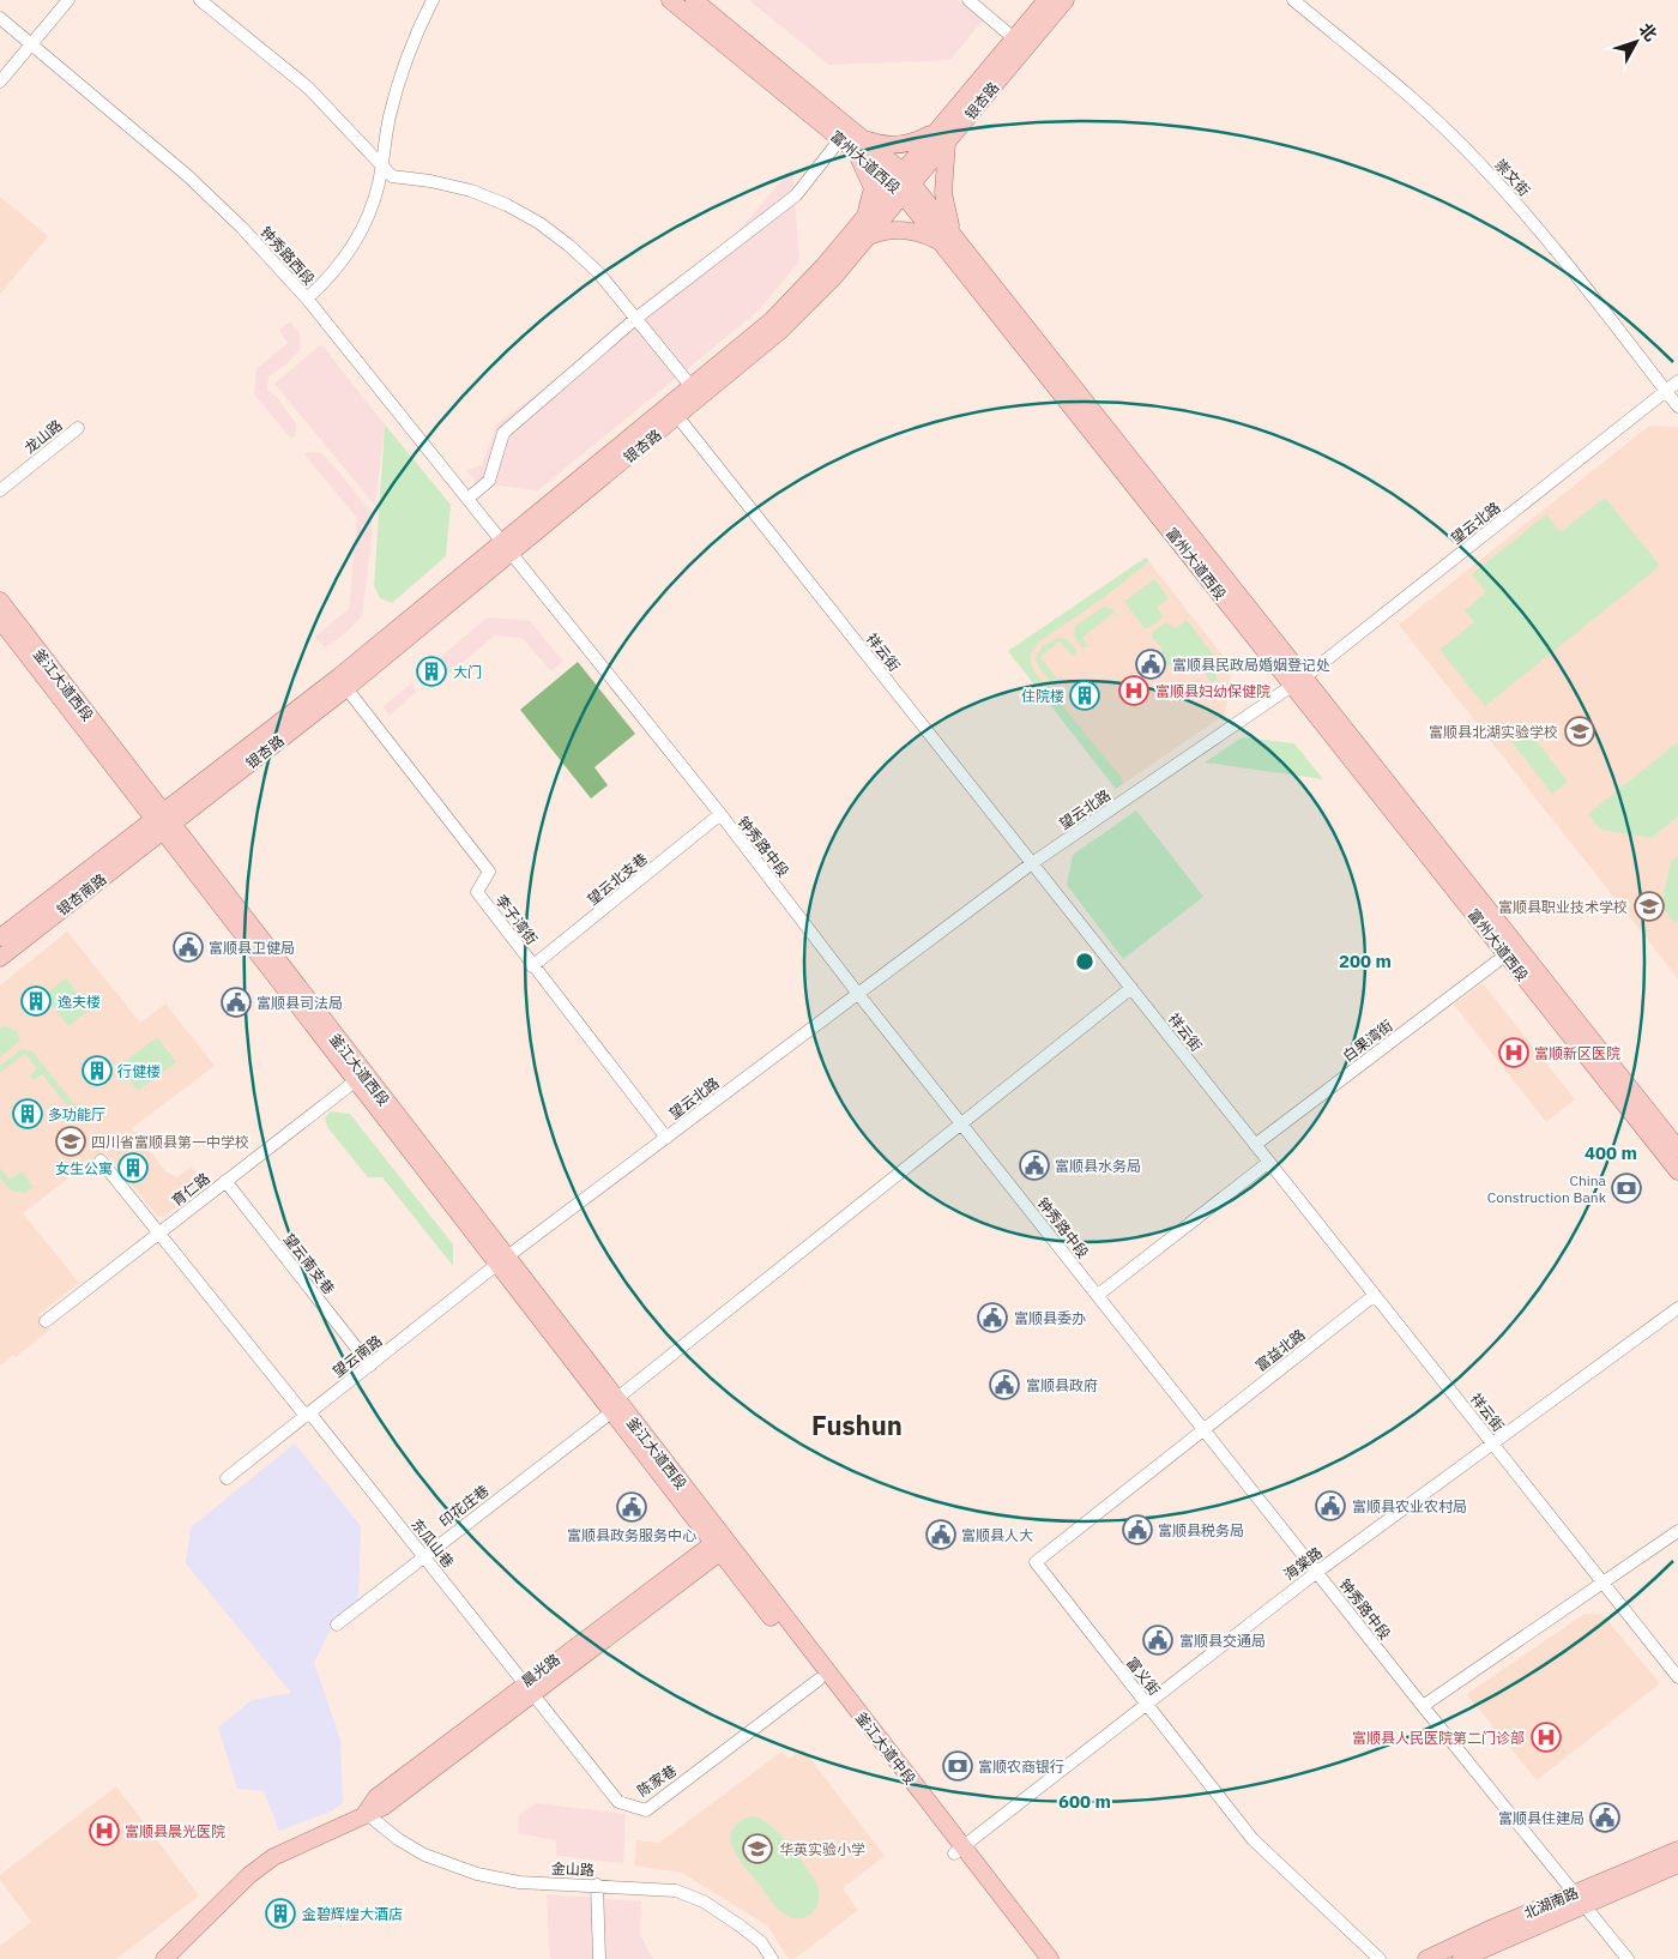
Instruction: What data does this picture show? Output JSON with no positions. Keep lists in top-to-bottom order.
{
  "streets": {
    "main road": [
      "银杏路",
      "富州大道西段",
      "釜江大道西段",
      "银杏南路",
      "晨光路",
      "釜江大道中段",
      "北湖南路"
    ],
    "street": [
      "崇文街",
      "钟秀路西段",
      "龙山路",
      "望云北路",
      "祥云街",
      "钟秀路中段",
      "望云北支巷",
      "李子湾街",
      "白果湾街",
      "育仁路",
      "望云南支巷",
      "富益北路",
      "望云南路",
      "印花庄巷",
      "东瓜山巷",
      "海棠路",
      "富义街",
      "陈家巷",
      "金山路"
    ]
  },
  "crossings": [
    ["银杏路", "富州大道西段"],
    ["银杏路", "钟秀路西段"],
    ["银杏路", "祥云街"],
    ["银杏路", "釜江大道西段"],
    ["银杏路", "钟秀路中段"],
    ["银杏路", "银杏南路"],
    ["银杏路", "李子湾街"],
    ["富州大道西段", "望云北路"],
    ["崇文街", "望云北路"],
    ["钟秀路西段", "钟秀路中段"],
    ["望云北路", "祥云街"],
    ["望云北路", "釜江大道西段"],
    ["望云北路", "钟秀路中段"],
    ["望云北路", "李子湾街"],
    ["望云北路", "望云南路"],
    ["祥云街", "白果湾街"],
    ["祥云街", "富益北路"],
    ["祥云街", "印花庄巷"],
    ["祥云街", "海棠路"],
    ["釜江大道西段", "银杏南路"],
    ["釜江大道西段", "育仁路"],
    ["釜江大道西段", "望云南路"],
    ["釜江大道西段", "印花庄巷"],
    ["釜江大道西段", "晨光路"],
    ["釜江大道西段", "釜江大道中段"],
    ["钟秀路中段", "望云北支巷"],
    ["钟秀路中段", "富益北路"],
    ["钟秀路中段", "印花庄巷"],
    ["钟秀路中段", "海棠路"],
    ["钟秀路中段", "富义街"],
    ["钟秀路中段", "北湖南路"],
    ["望云北支巷", "李子湾街"],
    ["育仁路", "望云南支巷"],
    ["育仁路", "东瓜山巷"],
    ["望云南支巷", "望云南路"],
    ["富益北路", "富义街"],
    ["望云南路", "东瓜山巷"],
    ["印花庄巷", "东瓜山巷"],
    ["东瓜山巷", "晨光路"],
    ["东瓜山巷", "陈家巷"],
    ["海棠路", "富义街"],
    ["海棠路", "釜江大道中段"],
    ["晨光路", "釜江大道中段"],
    ["晨光路", "陈家巷"],
    ["晨光路", "金山路"],
    ["釜江大道中段", "陈家巷"]
  ],
  "districts": ["Fushun"],
  "places": {
    "public building": [
      "富顺县民政局婚姻登记处",
      "富顺县卫健局",
      "富顺县司法局",
      "富顺县水务局",
      "富顺县委办",
      "富顺县政府",
      "富顺县农业农村局",
      "富顺县政务服务中心",
      "富顺县税务局",
      "富顺县人大",
      "富顺县交通局",
      "富顺县住建局"
    ],
    "building": [
      "大门",
      "住院楼",
      "逸夫楼",
      "行健楼",
      "多功能厅",
      "女生公寓",
      "金碧辉煌大酒店"
    ],
    "hospital": [
      "富顺县妇幼保健院",
      "富顺新区医院",
      "富顺县人民医院第二门诊部",
      "富顺县晨光医院"
    ],
    "school or university": [
      "富顺县北湖实验学校",
      "富顺县职业技术学校",
      "四川省富顺县第一中学校",
      "华英实验小学"
    ],
    "bank": ["China Construction Bank", "富顺农商银行"]
  },
  "north": "top right",
  "rings": ["200 m", "400 m", "600 m"]
}
